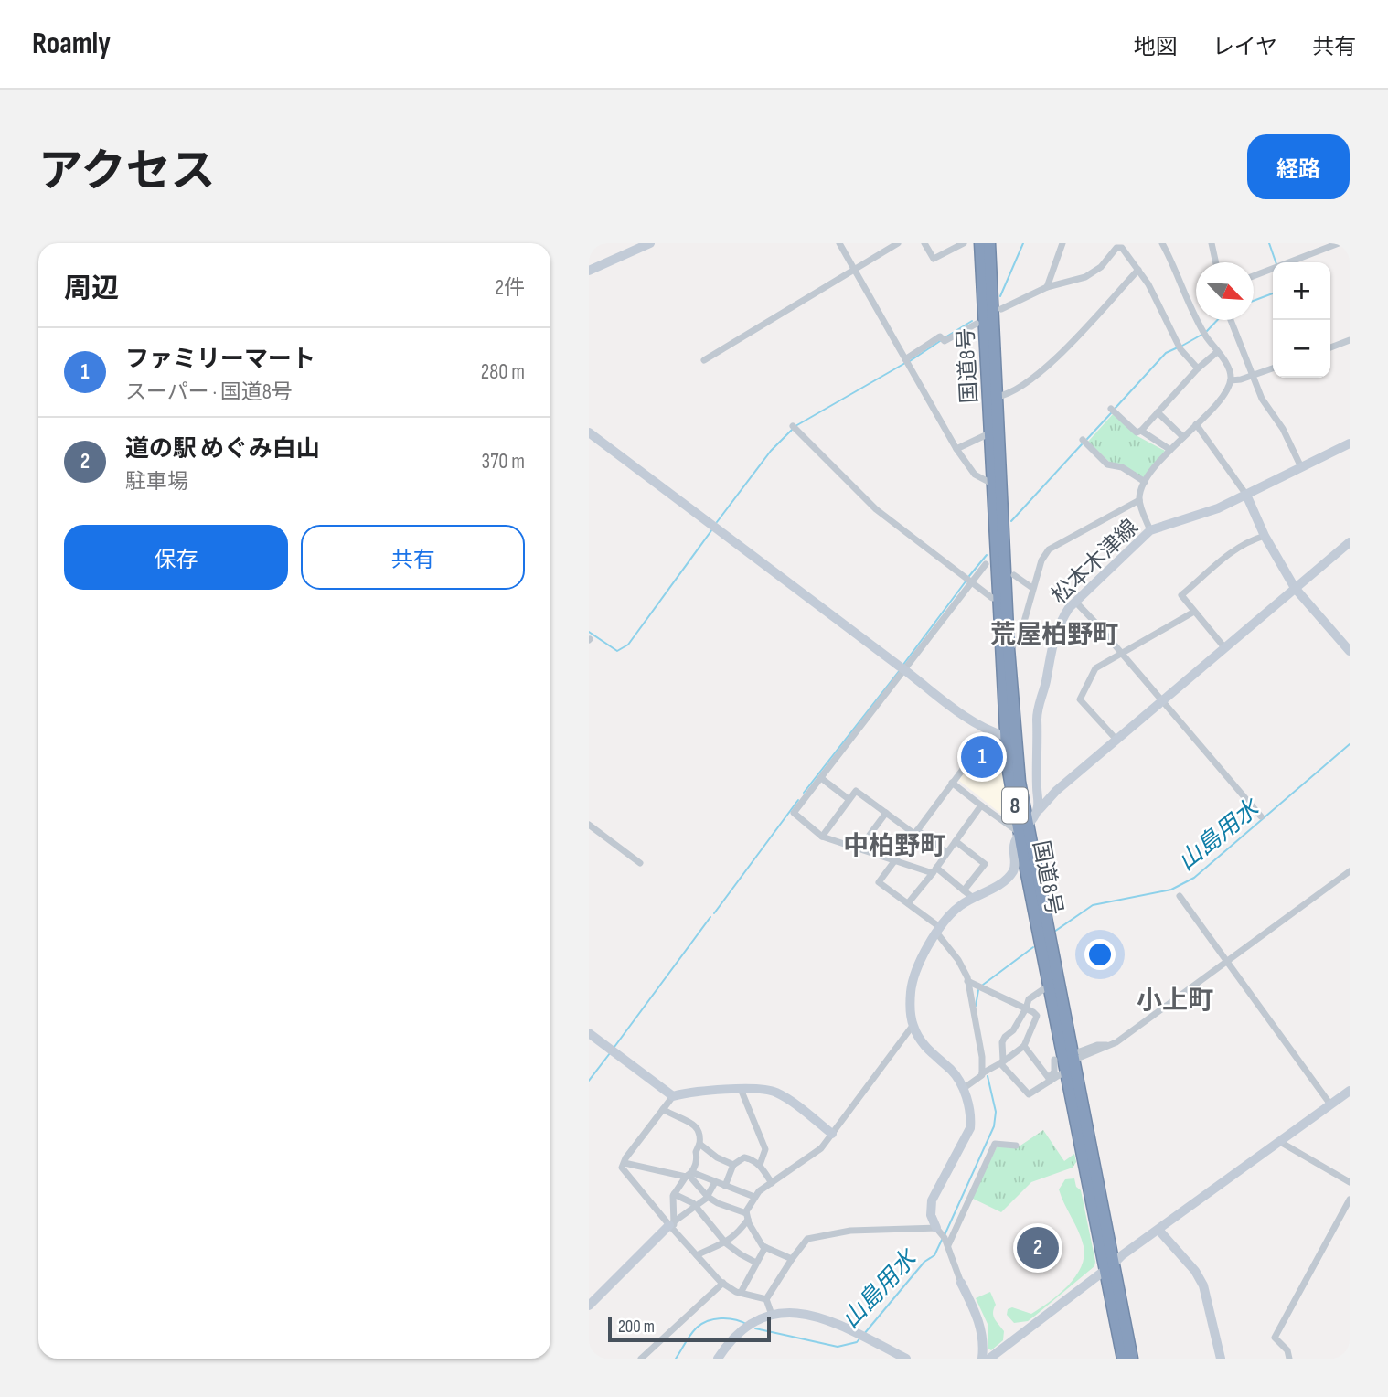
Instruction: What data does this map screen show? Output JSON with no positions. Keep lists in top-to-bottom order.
{
  "streets": {
    "highway": ["国道8号", "8"],
    "street": ["松本木津線"]
  },
  "districts": ["荒屋柏野町", "中柏野町", "小上町"],
  "water": ["山島用水"],
  "scale_bar": "200 m",
  "north": "bottom right",
  "page": {
    "header": "Roamly",
    "nav": ["地図", "レイヤ", "共有"],
    "title": "アクセス",
    "buttons": [
      "経路",
      ["保存", "共有"]
    ],
    "heading": ["周辺", "2件"],
    "map_buttons": ["+", "−"],
    "list": [
      {
        "mark": "1",
        "name": "ファミリーマート",
        "note": "スーパー · 国道8号",
        "value": "280 m"
      },
      {
        "mark": "2",
        "name": "道の駅 めぐみ白山",
        "note": "駐車場",
        "value": "370 m"
      }
    ],
    "pins": ["1", "2"],
    "scale": "200 m"
  }
}
